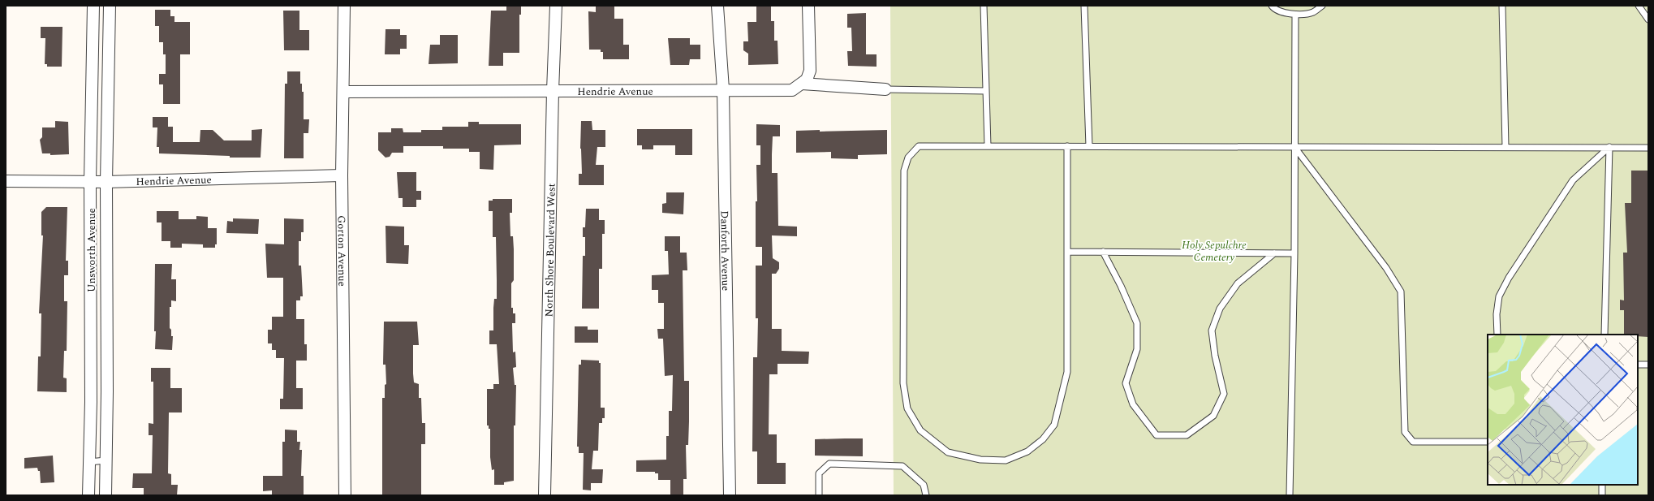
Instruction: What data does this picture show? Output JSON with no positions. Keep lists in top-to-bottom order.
{
  "streets": {
    "street": [
      "Hendrie Avenue",
      "Unsworth Avenue",
      "Gorton Avenue",
      "North Shore Boulevard West",
      "Danforth Avenue"
    ]
  },
  "crossings": [
    ["Hendrie Avenue", "Unsworth Avenue"],
    ["Hendrie Avenue", "Gorton Avenue"],
    ["Hendrie Avenue", "North Shore Boulevard West"],
    ["Hendrie Avenue", "Danforth Avenue"]
  ],
  "parks": ["Holy Sepulchre Cemetery"]
}
